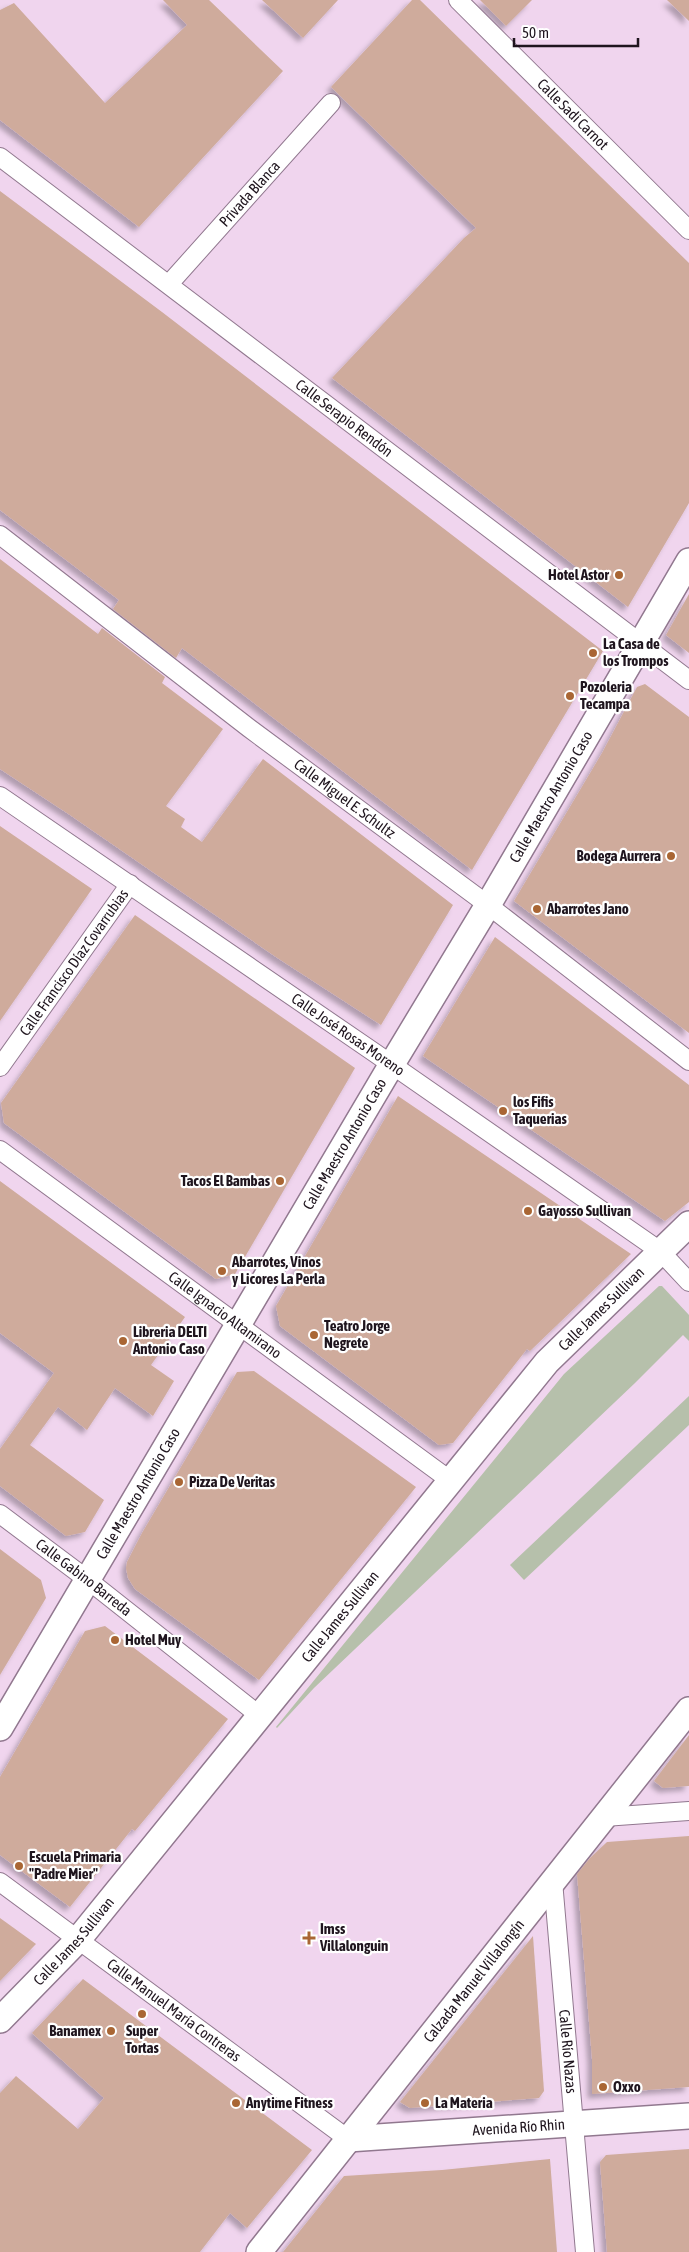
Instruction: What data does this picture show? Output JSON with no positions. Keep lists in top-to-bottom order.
{
  "streets": {
    "main road": [
      "Calle Maestro Antonio Caso",
      "Calle James Sullivan",
      "Calzada Manuel Villalongín",
      "Avenida Río Rhin"
    ],
    "street": [
      "Calle Sadi Carnot",
      "Privada Blanca",
      "Calle Serapio Rendón",
      "Calle Miguel E. Schultz",
      "Calle Francisco Díaz Covarrubias",
      "Calle José Rosas Moreno",
      "Calle Ignacio Altamirano",
      "Calle Gabino Barreda",
      "Calle Manuel María Contreras",
      "Calle Río Nazas"
    ]
  },
  "crossings": [
    ["Privada Blanca", "Calle Serapio Rendón"],
    ["Calle Serapio Rendón", "Calle Maestro Antonio Caso"],
    ["Calle Maestro Antonio Caso", "Calle Miguel E. Schultz"],
    ["Calle Maestro Antonio Caso", "Calle José Rosas Moreno"],
    ["Calle Maestro Antonio Caso", "Calle Ignacio Altamirano"],
    ["Calle Maestro Antonio Caso", "Calle Gabino Barreda"],
    ["Calle Francisco Díaz Covarrubias", "Calle José Rosas Moreno"],
    ["Calle José Rosas Moreno", "Calle James Sullivan"],
    ["Calle James Sullivan", "Calle Ignacio Altamirano"],
    ["Calle James Sullivan", "Calle Gabino Barreda"],
    ["Calle James Sullivan", "Calle Manuel María Contreras"],
    ["Calzada Manuel Villalongín", "Calle Manuel María Contreras"],
    ["Calzada Manuel Villalongín", "Calle Río Nazas"],
    ["Calzada Manuel Villalongín", "Avenida Río Rhin"],
    ["Calle Manuel María Contreras", "Avenida Río Rhin"],
    ["Calle Río Nazas", "Avenida Río Rhin"]
  ],
  "places": {
    "other": [
      "Hotel Astor",
      "La Casa de los Trompos",
      "Pozoleria Tecampa",
      "Bodega Aurrera",
      "Abarrotes Jano",
      "los Fifis Taquerias",
      "Tacos El Bambas",
      "Gayosso Sullivan",
      "Abarrotes, Vinos y Licores La Perla",
      "Teatro Jorge Negrete",
      "Libreria DELTI Antonio Caso",
      "Pizza De Veritas",
      "Hotel Muy",
      "Escuela Primaria \"Padre Mier\"",
      "Super Tortas",
      "Banamex",
      "Oxxo",
      "Anytime Fitness",
      "La Materia"
    ],
    "health": ["Imss Villalonguin"]
  },
  "scale_bar": "50 m"
}
